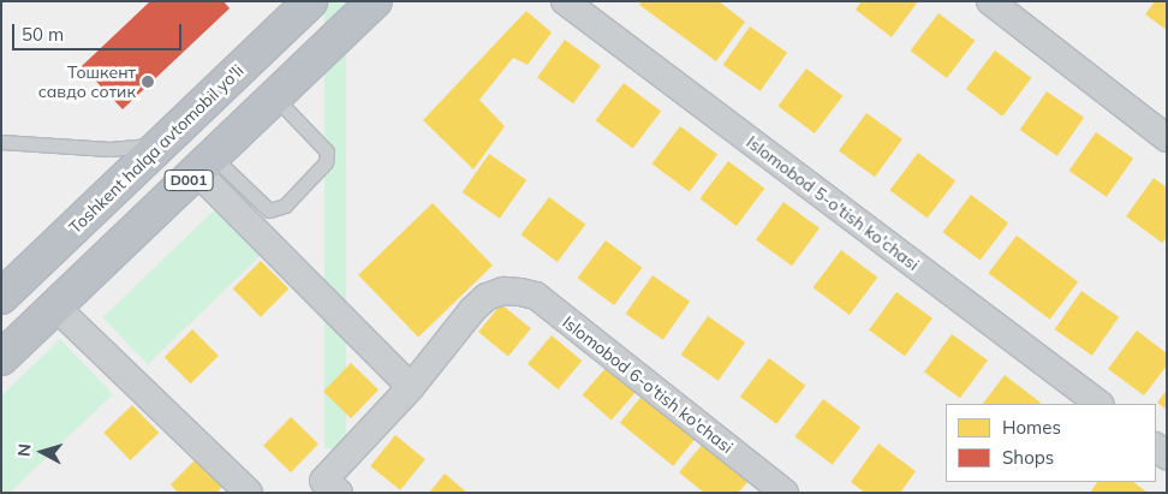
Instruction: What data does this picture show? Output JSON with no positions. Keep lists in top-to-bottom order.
{
  "streets": {
    "highway": ["Toshkent halqa avtomobil yo'li", "D001"],
    "street": ["Islomobod 5-o'tish ko'chasi", "Islomobod 6-o'tish ko'chasi"]
  },
  "places": ["Тошкент савдо сотик"],
  "legend": ["Homes", "Shops"],
  "scale_bar": "50 m",
  "north": "left"
}
